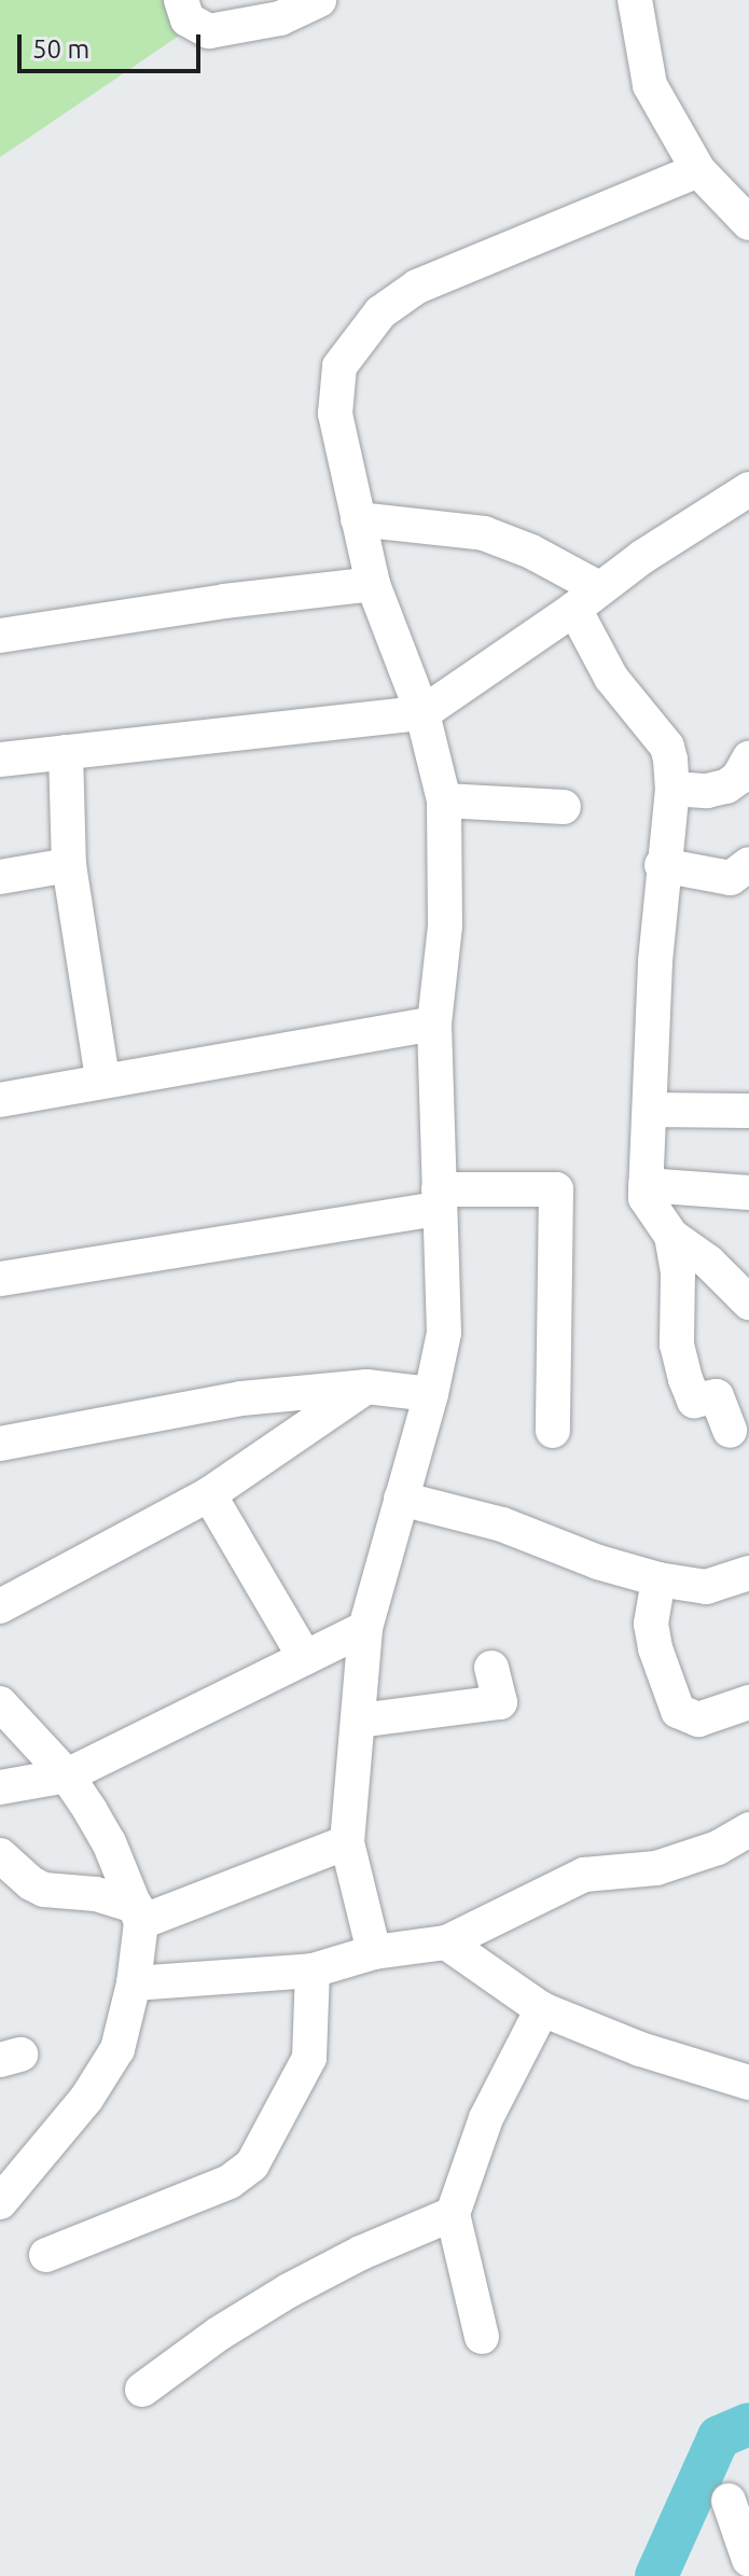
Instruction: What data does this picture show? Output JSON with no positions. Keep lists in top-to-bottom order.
{
  "scale_bar": "50 m"
}
